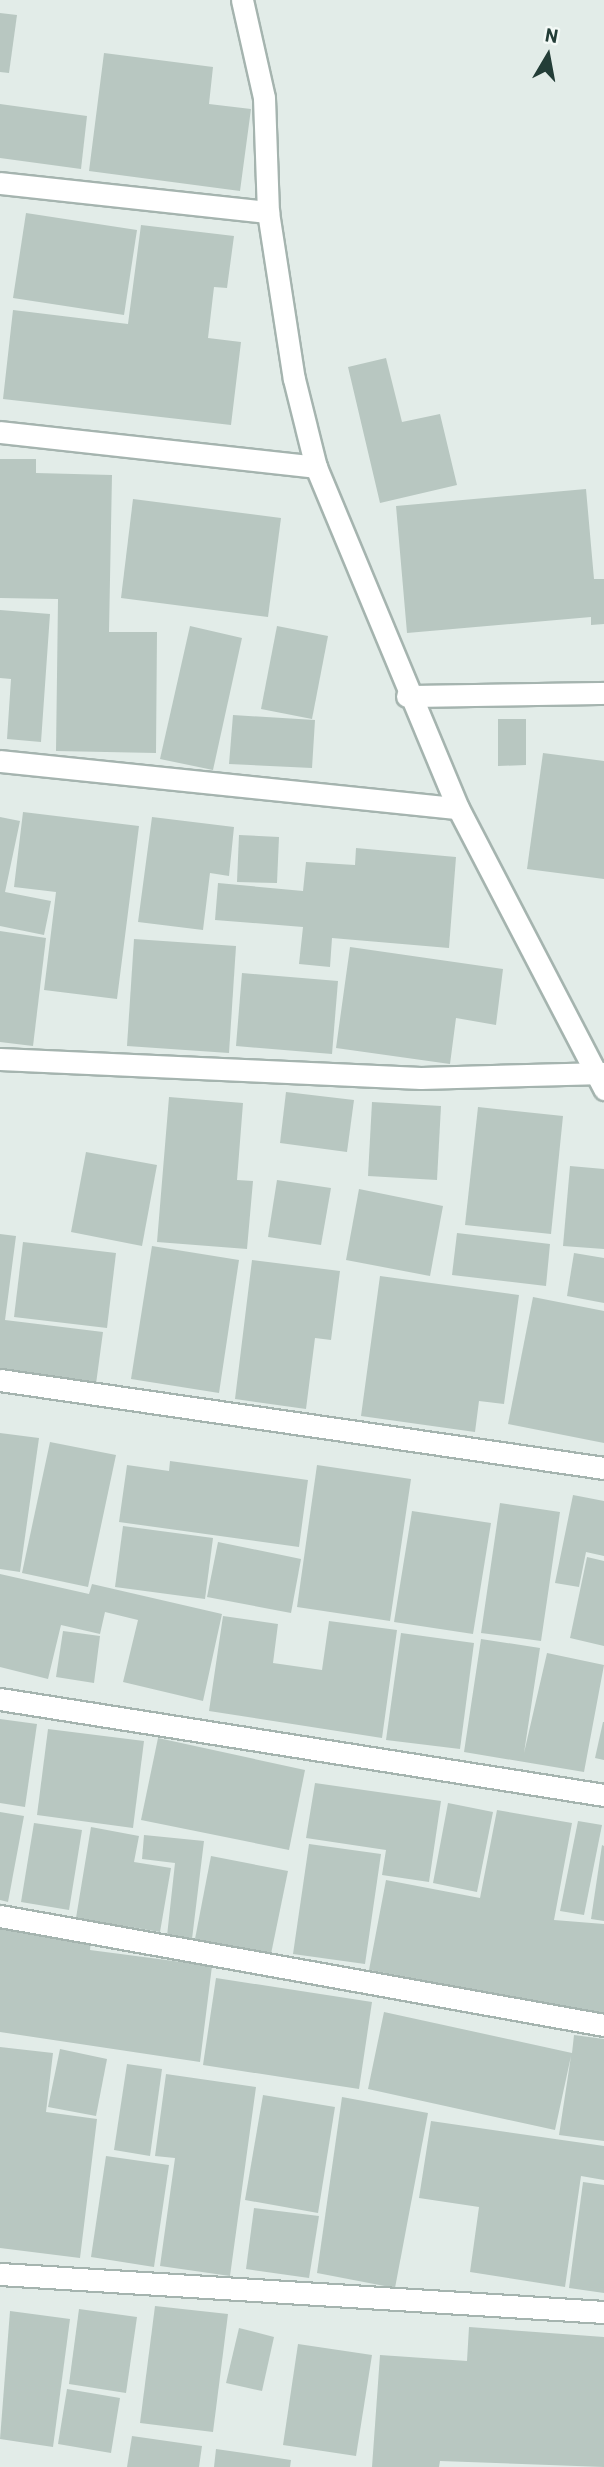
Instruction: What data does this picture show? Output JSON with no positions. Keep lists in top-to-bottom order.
{
  "north": "top"
}
